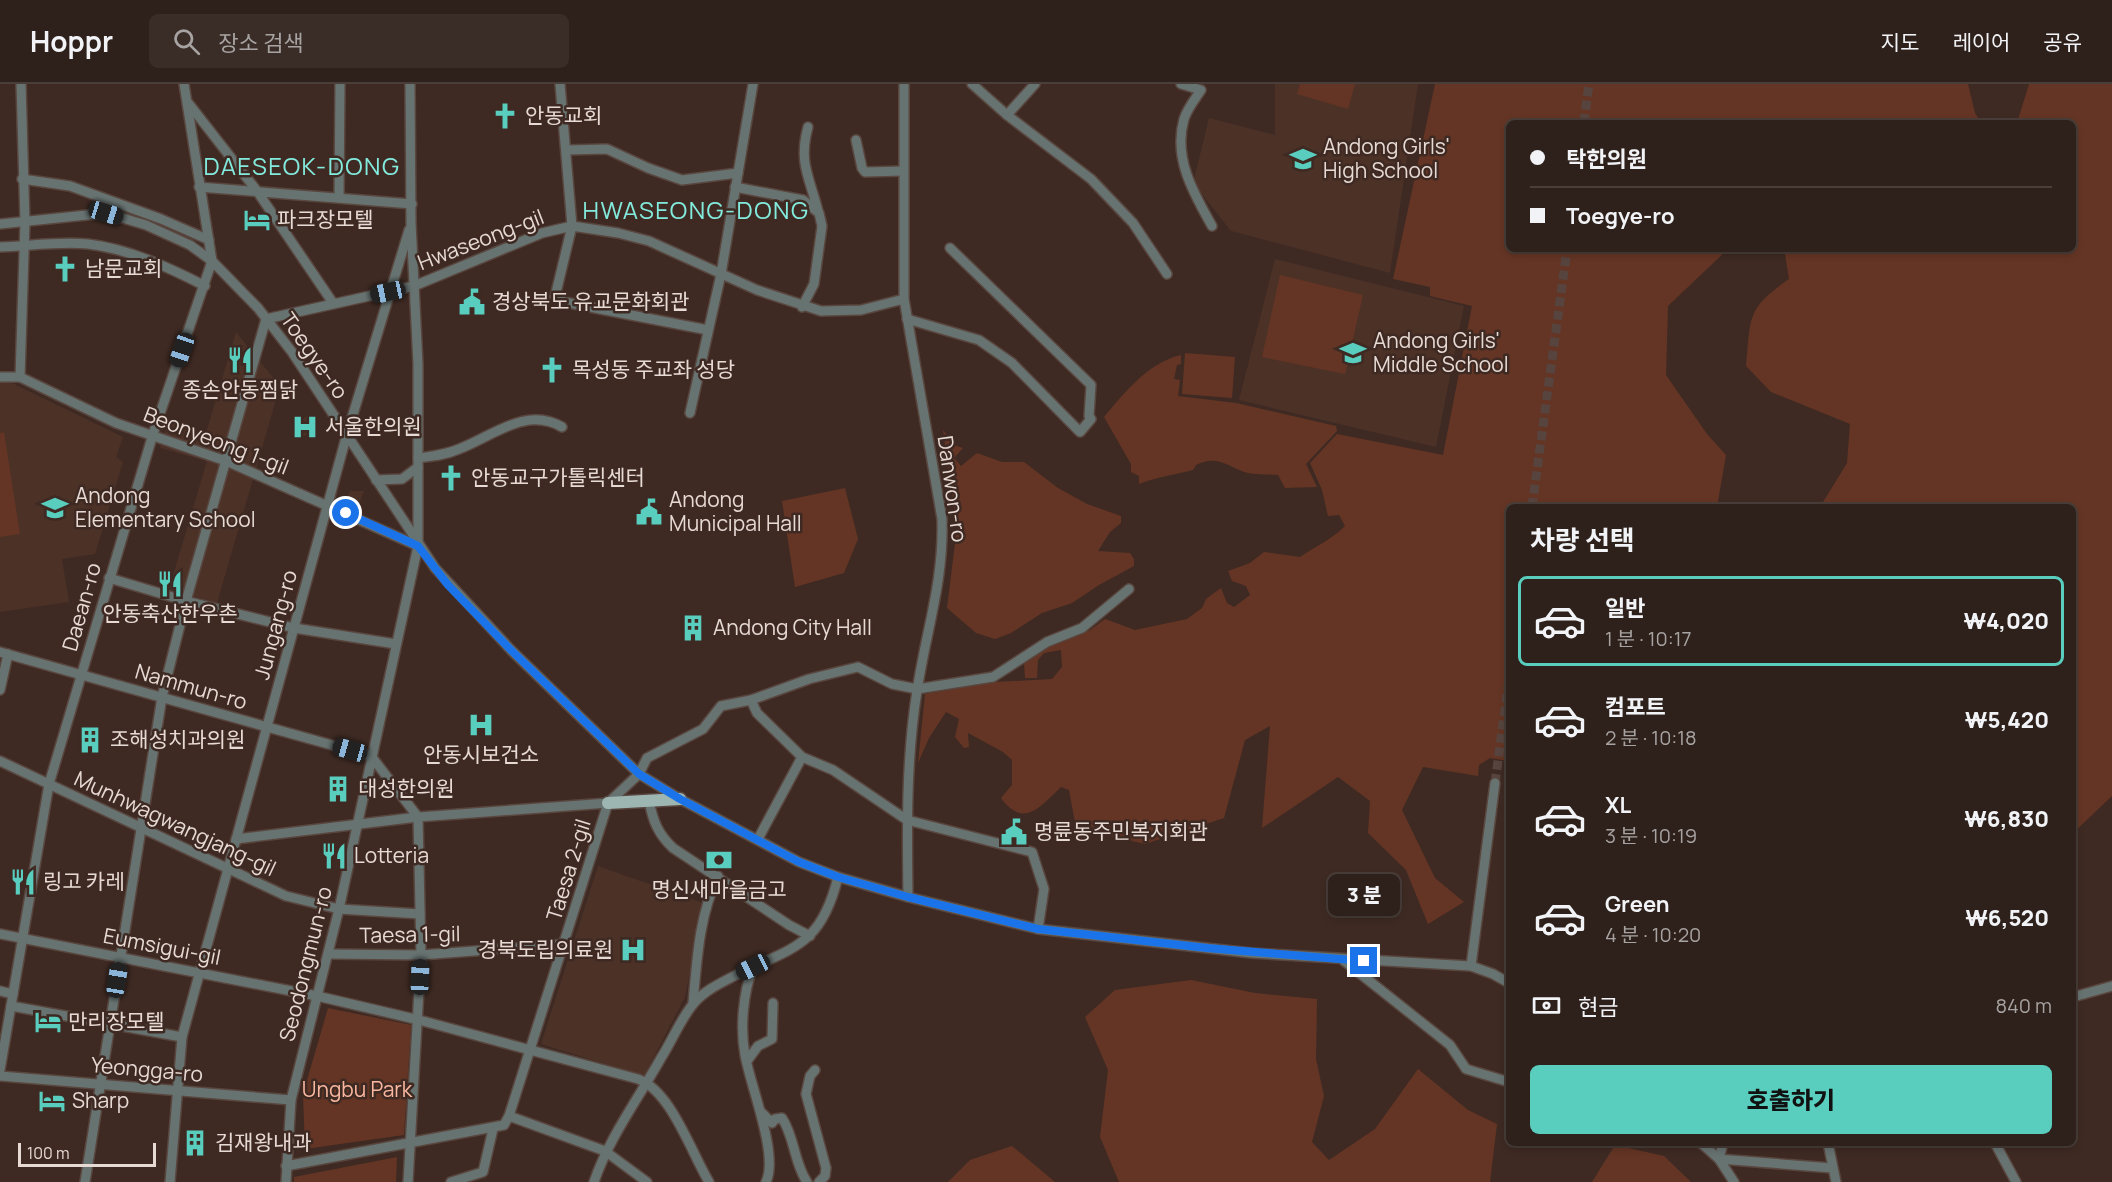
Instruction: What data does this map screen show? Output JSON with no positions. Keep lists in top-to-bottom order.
{
  "streets": {
    "street": [
      "Hwaseong-gil",
      "Toegye-ro",
      "Beonyeong 1-gil",
      "Danwon-ro",
      "Daean-ro",
      "Jungang-ro",
      "Nammun-ro",
      "Munhwagwangjang-gil",
      "Taesa 2-gil",
      "Taesa 1-gil",
      "Eumsigui-gil",
      "Seodongmun-ro",
      "Yeongga-ro"
    ]
  },
  "crossings": [
    ["Hwaseong-gil", "Toegye-ro"],
    ["Hwaseong-gil", "Danwon-ro"],
    ["Hwaseong-gil", "Jungang-ro"],
    ["Hwaseong-gil", "Seodongmun-ro"],
    ["Toegye-ro", "Beonyeong 1-gil"],
    ["Toegye-ro", "Danwon-ro"],
    ["Toegye-ro", "Daean-ro"],
    ["Toegye-ro", "Jungang-ro"],
    ["Toegye-ro", "Seodongmun-ro"],
    ["Beonyeong 1-gil", "Daean-ro"],
    ["Beonyeong 1-gil", "Jungang-ro"],
    ["Beonyeong 1-gil", "Seodongmun-ro"],
    ["Daean-ro", "Nammun-ro"],
    ["Daean-ro", "Munhwagwangjang-gil"],
    ["Daean-ro", "Eumsigui-gil"],
    ["Jungang-ro", "Nammun-ro"],
    ["Jungang-ro", "Munhwagwangjang-gil"],
    ["Jungang-ro", "Taesa 2-gil"],
    ["Jungang-ro", "Eumsigui-gil"],
    ["Jungang-ro", "Seodongmun-ro"],
    ["Jungang-ro", "Yeongga-ro"],
    ["Nammun-ro", "Seodongmun-ro"],
    ["Munhwagwangjang-gil", "Seodongmun-ro"],
    ["Taesa 2-gil", "Taesa 1-gil"],
    ["Taesa 2-gil", "Eumsigui-gil"],
    ["Taesa 2-gil", "Seodongmun-ro"],
    ["Taesa 1-gil", "Seodongmun-ro"],
    ["Eumsigui-gil", "Seodongmun-ro"],
    ["Seodongmun-ro", "Yeongga-ro"]
  ],
  "districts": ["DAESEOK-DONG", "HWASEONG-DONG"],
  "parks": ["Ungbu Park"],
  "places": {
    "church": [
      "안동교회",
      "남문교회",
      "목성동 주교좌 성당",
      "안동교구가톨릭센터"
    ],
    "school or university": ["Andong Girls' High School", "Andong Girls' Middle School", "Andong Elementary School"],
    "hotel": ["파크장모텔", "만리장모텔", "Sharp"],
    "public building": ["경상북도 유교문화회관", "Andong Municipal Hall", "명륜동주민복지회관"],
    "restaurant": [
      "종손안동찜닭",
      "안동축산한우촌",
      "Lotteria",
      "링고 카레"
    ],
    "hospital": ["서울한의원", "안동시보건소", "경북도립의료원"],
    "building": [
      "Andong City Hall",
      "조해성치과의원",
      "대성한의원",
      "김재왕내과"
    ],
    "bank": ["명신새마을금고"]
  },
  "scale_bar": "100 m",
  "page": {
    "header": "Hoppr",
    "search": "장소 검색",
    "nav": ["지도", "레이어", "공유"],
    "banner": ["탁한의원", "Toegye-ro"],
    "heading": "차량 선택",
    "list": [
      {
        "name": "일반",
        "note": "1 분 · 10:17",
        "value": "₩4,020"
      },
      {
        "name": "컴포트",
        "note": "2 분 · 10:18",
        "value": "₩5,420"
      },
      {
        "name": "XL",
        "note": "3 분 · 10:19",
        "value": "₩6,830"
      },
      {
        "name": "Green",
        "note": "4 분 · 10:20",
        "value": "₩6,520"
      }
    ],
    "bubble": "3 분",
    "pay": ["현금", "840 m"],
    "buttons": "호출하기",
    "scale": "100 m"
  }
}
